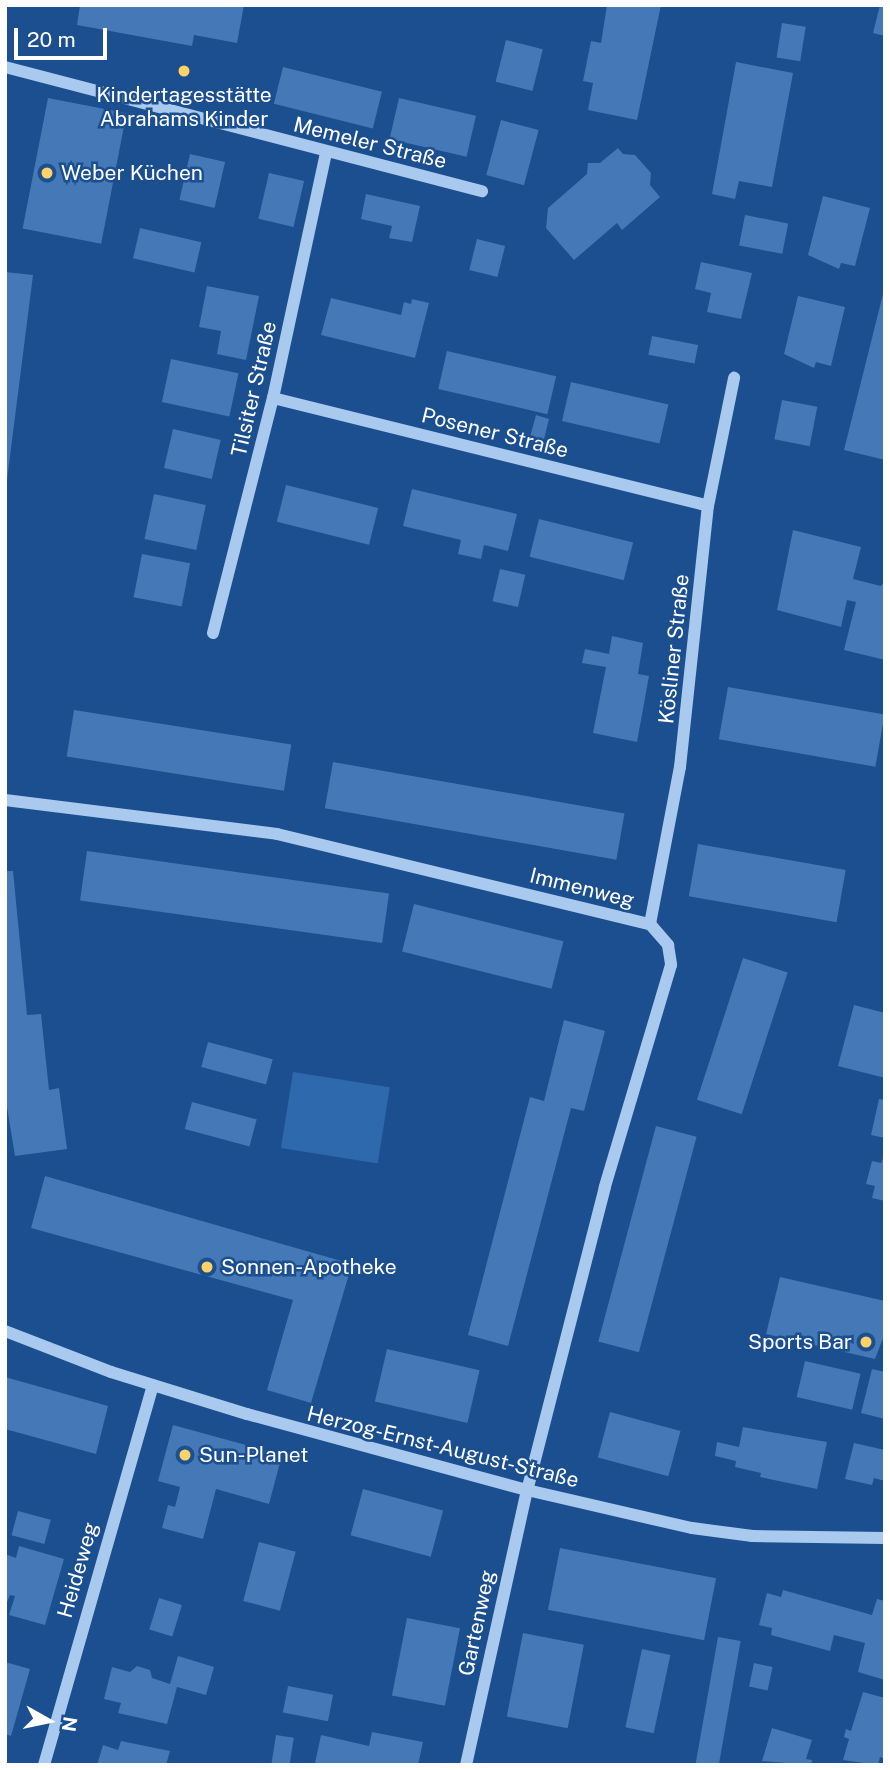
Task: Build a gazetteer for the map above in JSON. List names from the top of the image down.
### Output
{
  "streets": {
    "street": [
      "Memeler Straße",
      "Tilsiter Straße",
      "Posener Straße",
      "Kösliner Straße",
      "Immenweg",
      "Herzog-Ernst-August-Straße",
      "Heideweg",
      "Gartenweg"
    ]
  },
  "crossings": [
    ["Memeler Straße", "Tilsiter Straße"],
    ["Tilsiter Straße", "Posener Straße"],
    ["Posener Straße", "Kösliner Straße"],
    ["Kösliner Straße", "Immenweg"],
    ["Immenweg", "Herzog-Ernst-August-Straße"],
    ["Immenweg", "Gartenweg"],
    ["Herzog-Ernst-August-Straße", "Heideweg"],
    ["Herzog-Ernst-August-Straße", "Gartenweg"]
  ],
  "places": [
    "Kindertagesstätte Abrahams Kinder",
    "Weber Küchen",
    "Sonnen-Apotheke",
    "Sports Bar",
    "Sun-Planet"
  ],
  "scale_bar": "20 m",
  "north": "right"
}
